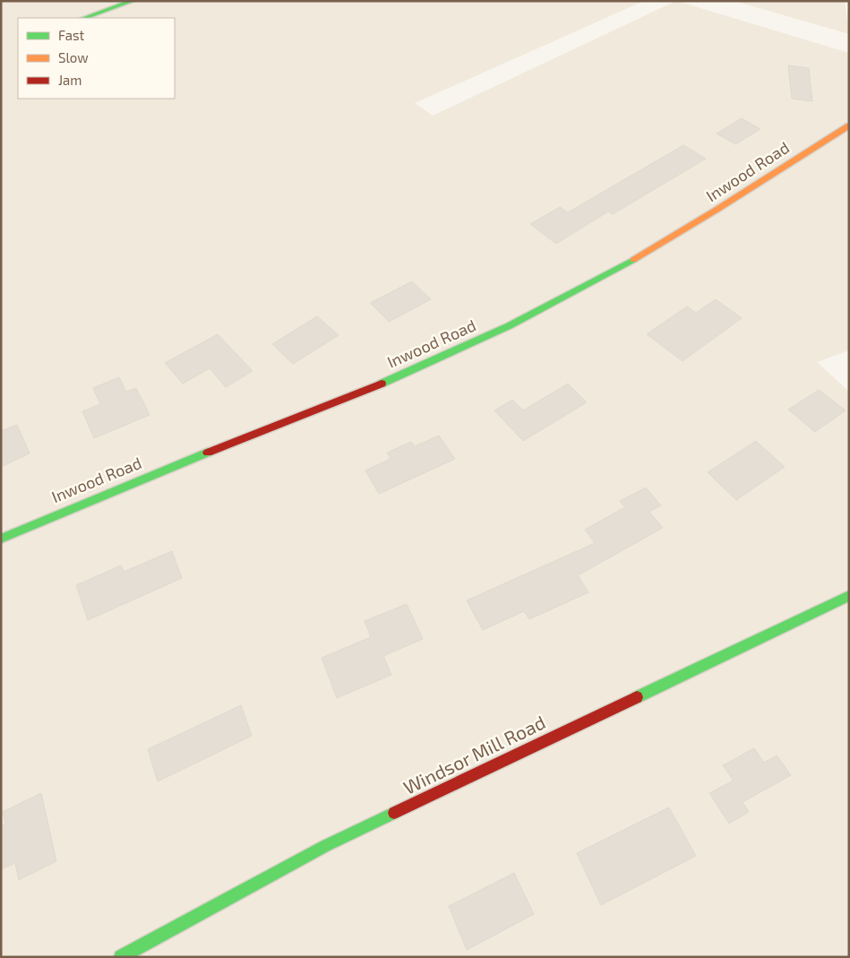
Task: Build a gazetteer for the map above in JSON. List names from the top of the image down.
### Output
{
  "streets": {
    "street": ["Inwood Road", "Windsor Mill Road"]
  },
  "legend": ["Fast", "Slow", "Jam"]
}
